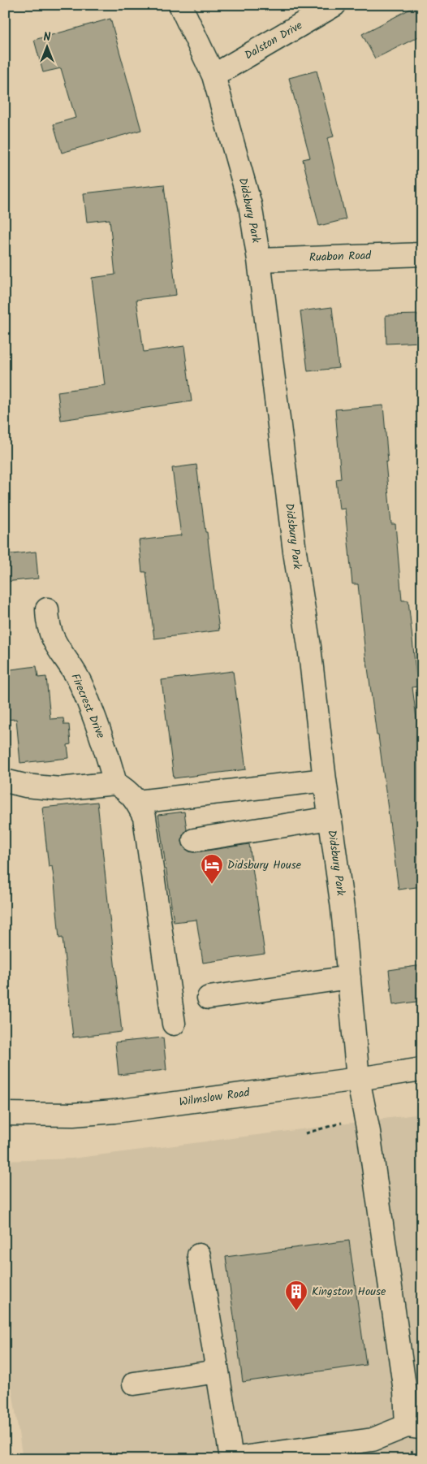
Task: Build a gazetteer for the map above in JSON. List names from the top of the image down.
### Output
{
  "streets": {
    "street": [
      "Dalston Drive",
      "Didsbury Park",
      "Ruabon Road",
      "Firecrest Drive",
      "Wilmslow Road"
    ]
  },
  "crossings": [
    ["Dalston Drive", "Didsbury Park"],
    ["Didsbury Park", "Ruabon Road"],
    ["Didsbury Park", "Wilmslow Road"]
  ],
  "places": {
    "hotel": ["Didsbury House"],
    "building": ["Kingston House"]
  },
  "north": "top"
}
